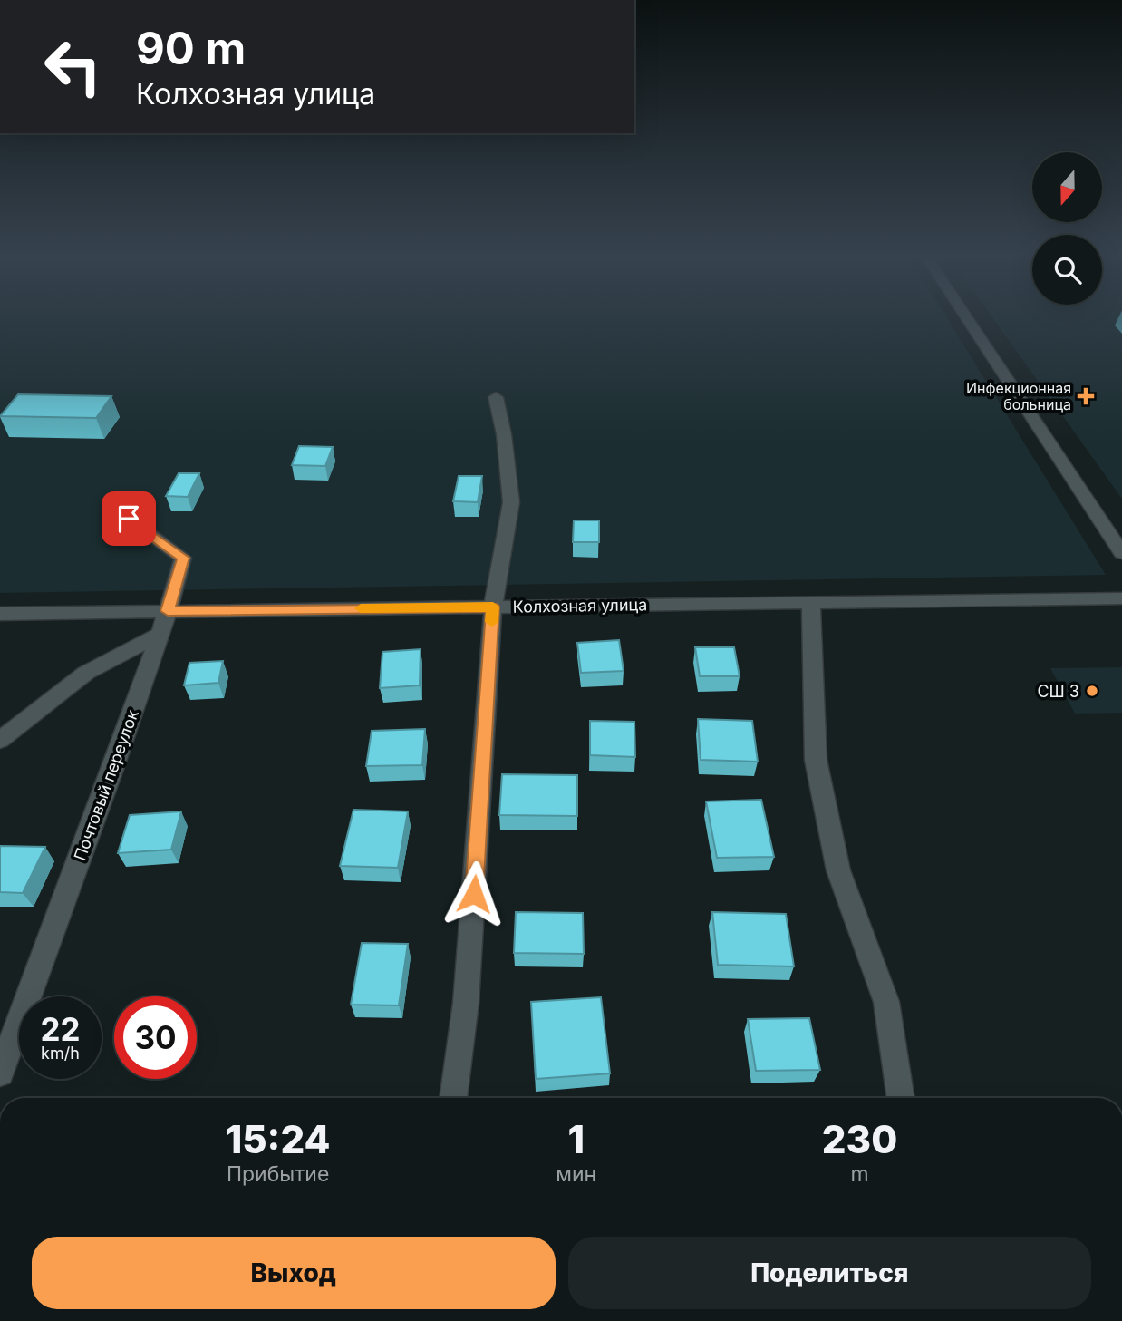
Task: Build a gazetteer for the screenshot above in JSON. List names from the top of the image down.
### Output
{
  "streets": {
    "street": ["Колхозная улица", "Почтовый переулок"]
  },
  "crossings": [
    ["Колхозная улица", "Почтовый переулок"]
  ],
  "places": {
    "health": ["Инфекционная больница"],
    "other": ["СШ 3"]
  },
  "north": "bottom",
  "page": {
    "turn": ["90 m", "Колхозная улица"],
    "speed": "22 km/h",
    "limit": "30",
    "eta": [
      "15:24",
      "Прибытие",
      "1",
      "мин",
      "230",
      "m"
    ],
    "buttons": ["Выход", "Поделиться"]
  }
}
